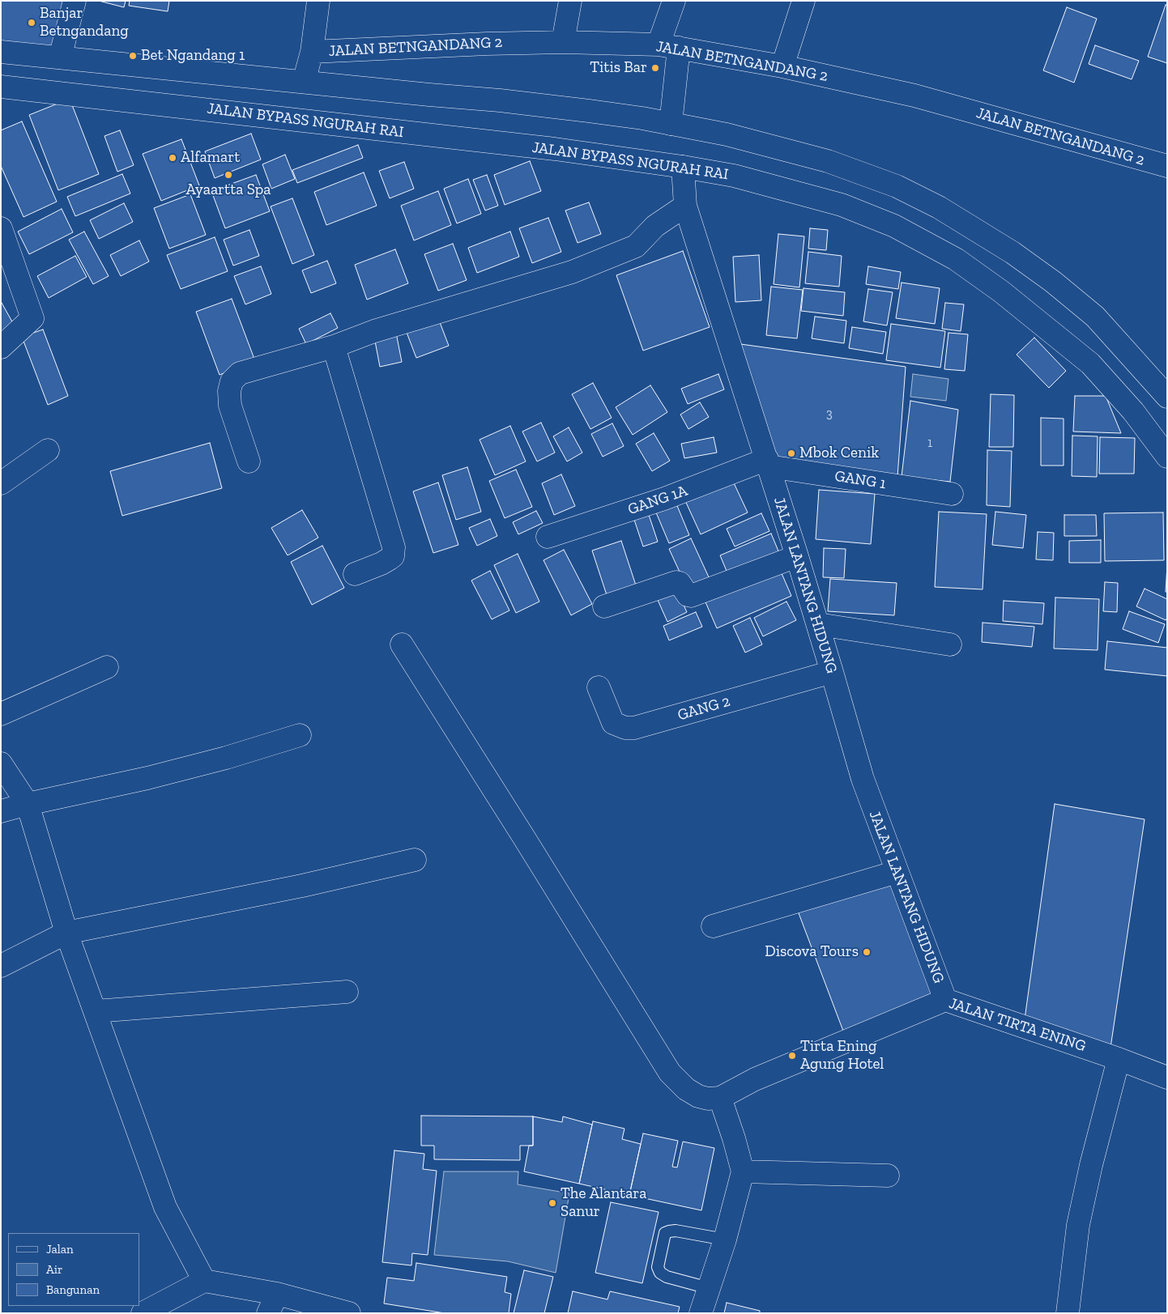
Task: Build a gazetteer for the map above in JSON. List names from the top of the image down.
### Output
{
  "streets": {
    "main road": [
      "JALAN BETNGANDANG 2",
      "JALAN BYPASS NGURAH RAI",
      "GANG 1",
      "GANG 1A",
      "JALAN LANTANG HIDUNG",
      "GANG 2",
      "JALAN TIRTA ENING"
    ]
  },
  "crossings": [
    ["JALAN BYPASS NGURAH RAI", "JALAN LANTANG HIDUNG"],
    ["GANG 1", "GANG 1A"],
    ["GANG 1", "JALAN LANTANG HIDUNG"],
    ["GANG 1A", "JALAN LANTANG HIDUNG"],
    ["JALAN LANTANG HIDUNG", "GANG 2"],
    ["JALAN LANTANG HIDUNG", "JALAN TIRTA ENING"]
  ],
  "places": [
    "Banjar Betngandang",
    "Bet Ngandang 1",
    "Titis Bar",
    "Alfamart",
    "Ayaartta Spa",
    "Mbok Cenik",
    "Discova Tours",
    "Tirta Ening Agung Hotel",
    "The Alantara Sanur"
  ],
  "house_numbers": ["3", "1"],
  "legend": ["Jalan", "Air", "Bangunan"]
}
